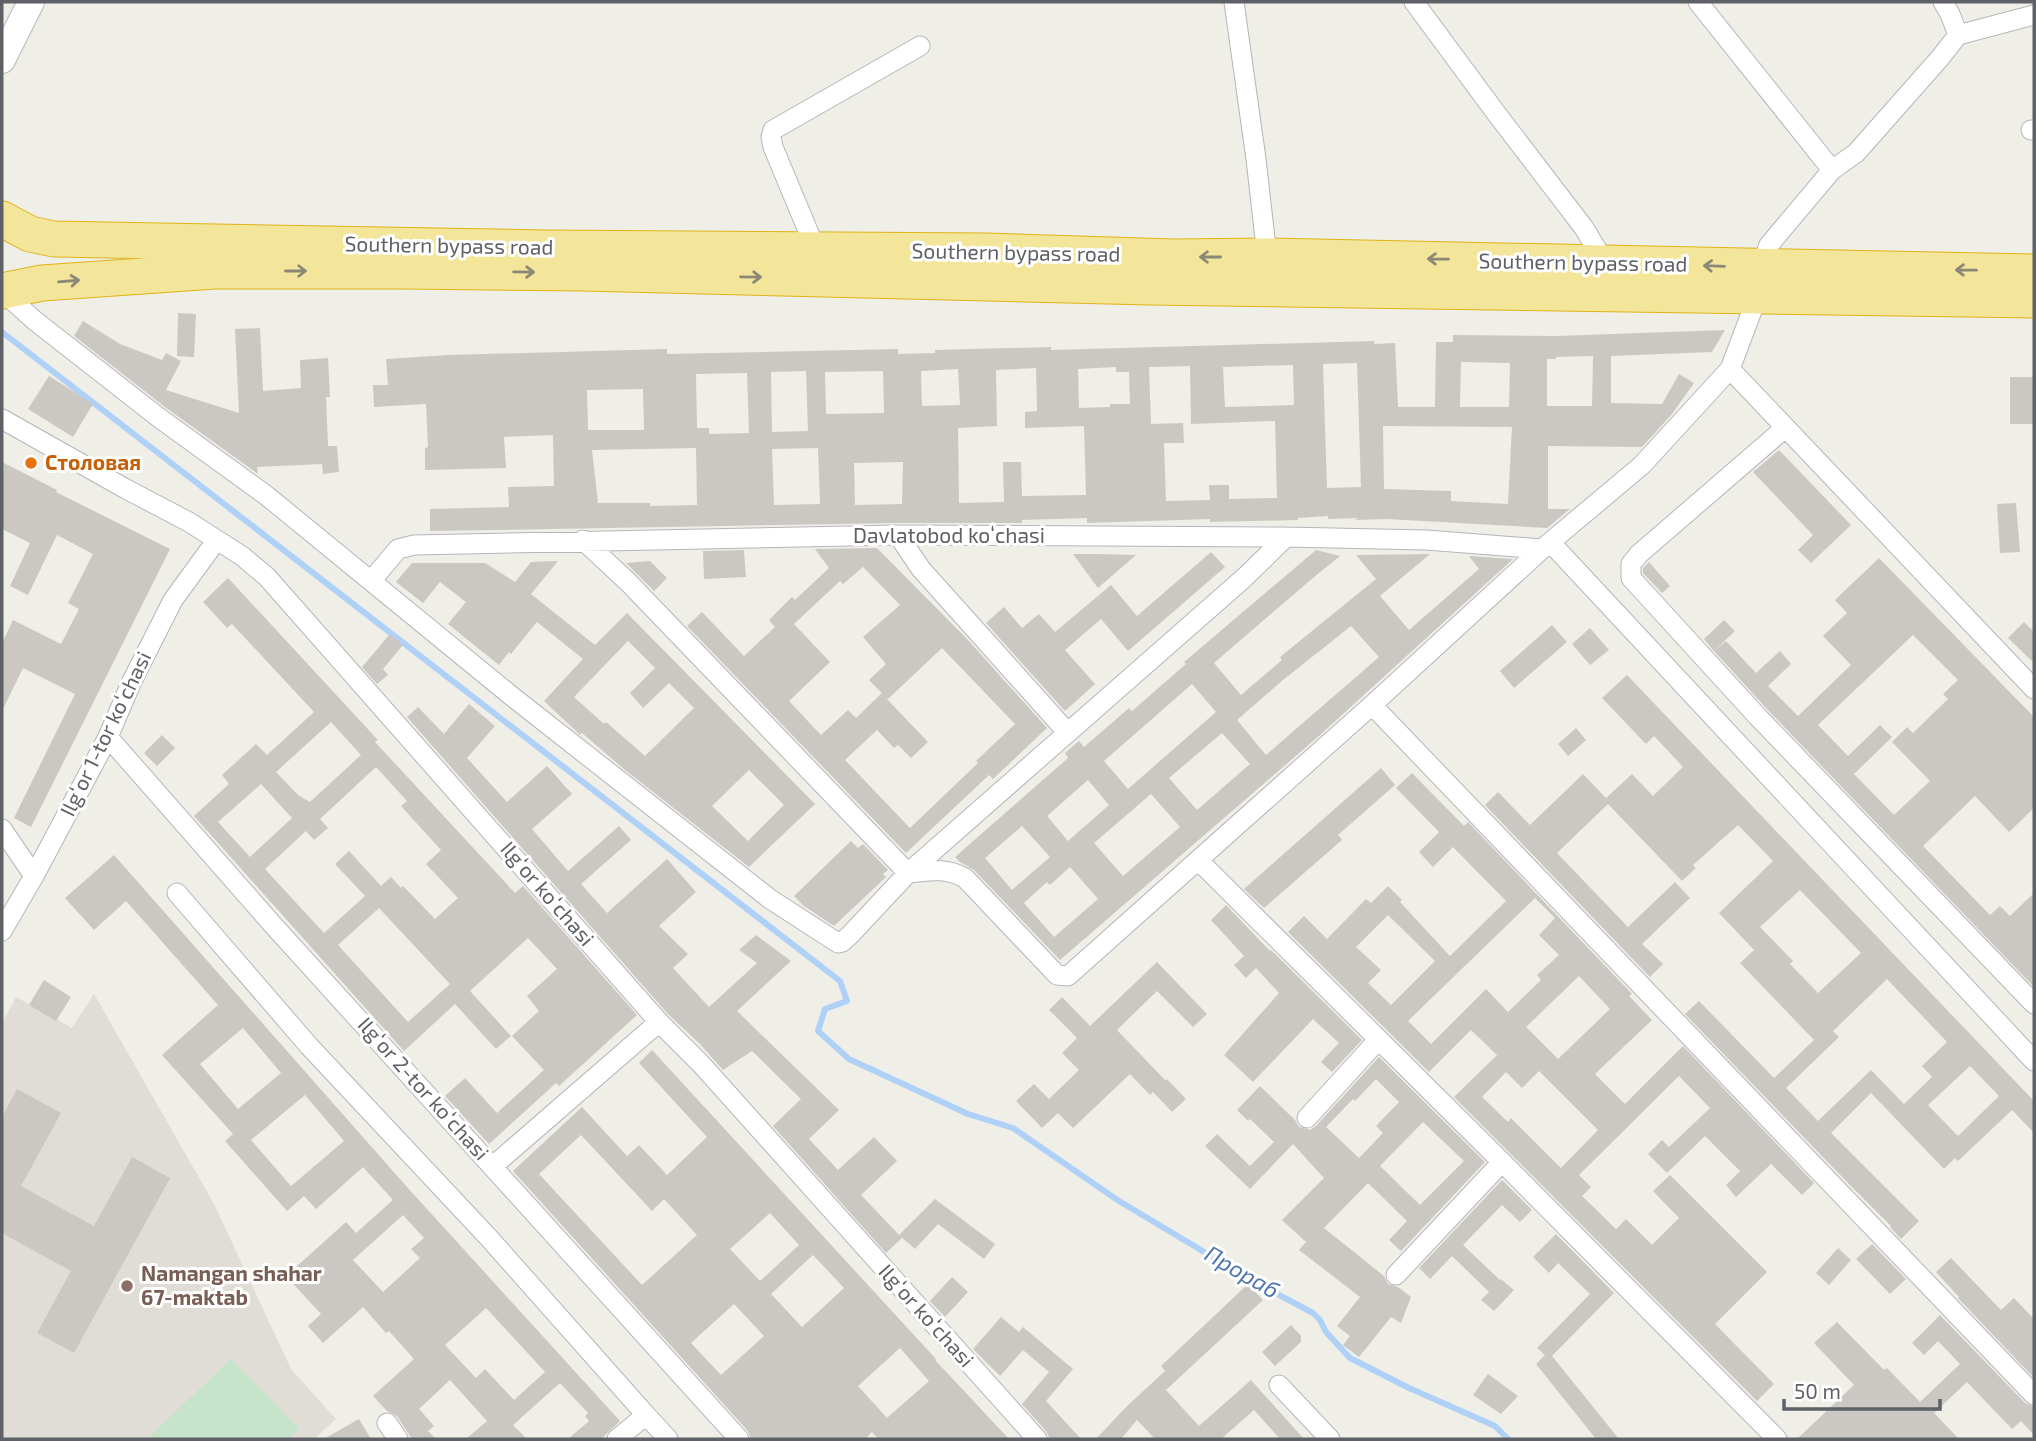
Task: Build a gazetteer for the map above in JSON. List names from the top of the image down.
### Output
{
  "streets": {
    "highway": ["Southern bypass road"],
    "street": [
      "Davlatobod koʻchasi",
      "Ilgʻor 1-tor koʻchasi",
      "Ilgʻor koʻchasi",
      "Ilgʻor 2-tor koʻchasi"
    ]
  },
  "crossings": [
    ["Ilgʻor 1-tor koʻchasi", "Ilgʻor koʻchasi"],
    ["Ilgʻor 1-tor koʻchasi", "Ilgʻor 2-tor koʻchasi"]
  ],
  "water": ["Прораб"],
  "places": ["Столовая", "Namangan shahar 67-maktab"],
  "scale_bar": "50 m"
}
